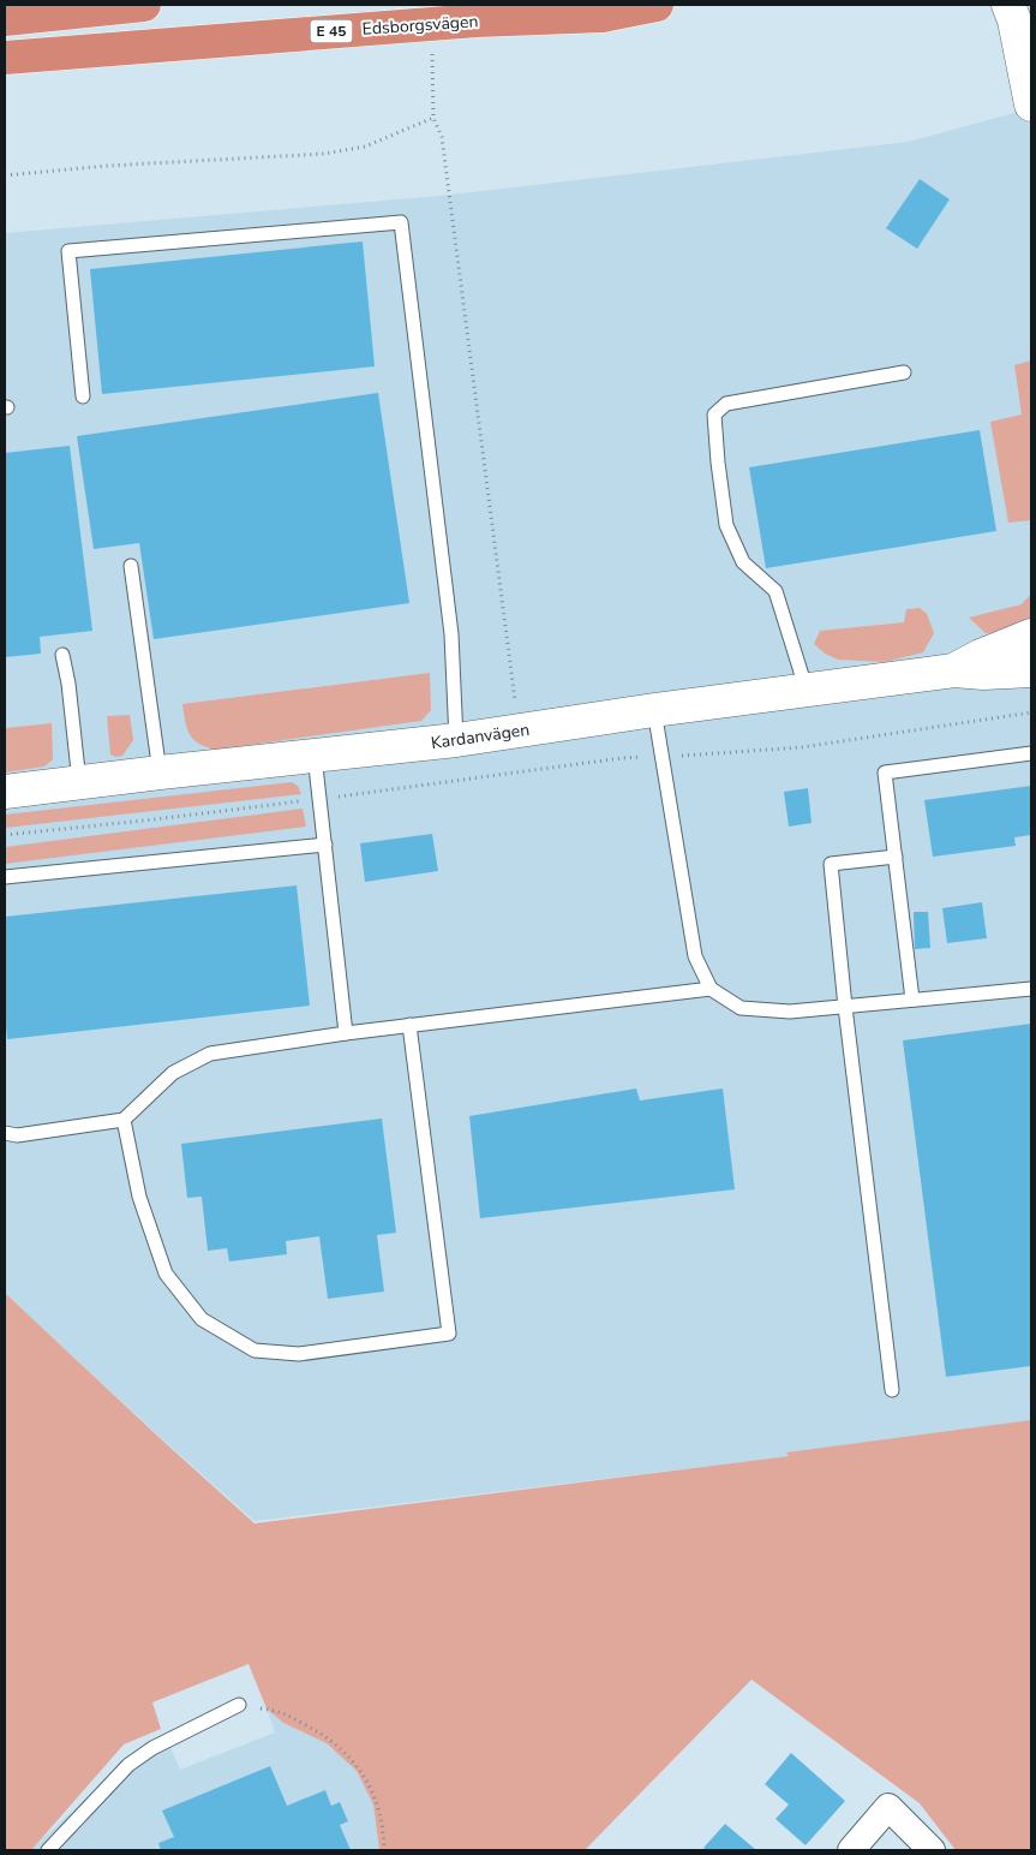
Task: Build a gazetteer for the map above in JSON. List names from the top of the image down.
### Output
{
  "streets": {
    "highway": ["Edsborgsvägen", "E 45"],
    "street": ["Kardanvägen"]
  }
}
